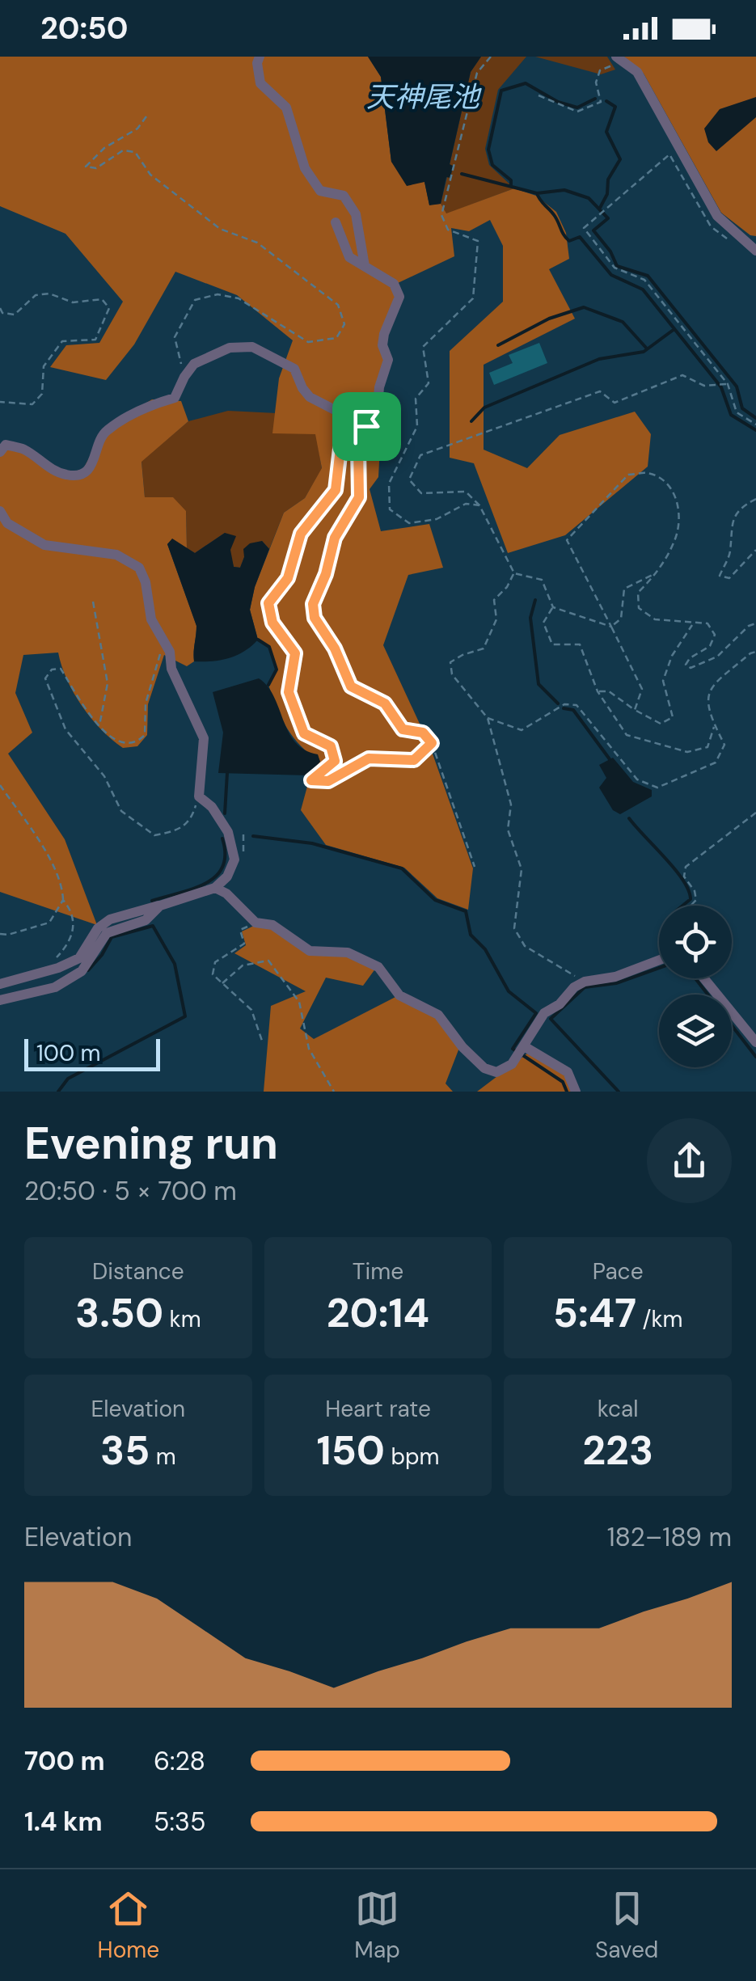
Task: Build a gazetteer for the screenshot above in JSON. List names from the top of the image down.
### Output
{
  "water": ["天神尾池"],
  "scale_bar": "100 m",
  "page": {
    "status": "20:50",
    "scale": "100 m",
    "heading": ["Evening run", "20:50 · 5 × 700 m"],
    "stats": [
      ["Distance", "3.50 km"],
      ["Time", "20:14"],
      ["Pace", "5:47 /km"],
      ["Elevation", "35 m"],
      ["Heart rate", "150 bpm"],
      ["kcal", "223"]
    ],
    "chart": ["Elevation", "182–189 m"],
    "list": [
      {
        "name": "700 m",
        "note": "6:28"
      },
      {
        "name": "1.4 km",
        "note": "5:35"
      }
    ],
    "tabs": ["Home", "Map", "Saved"]
  }
}
